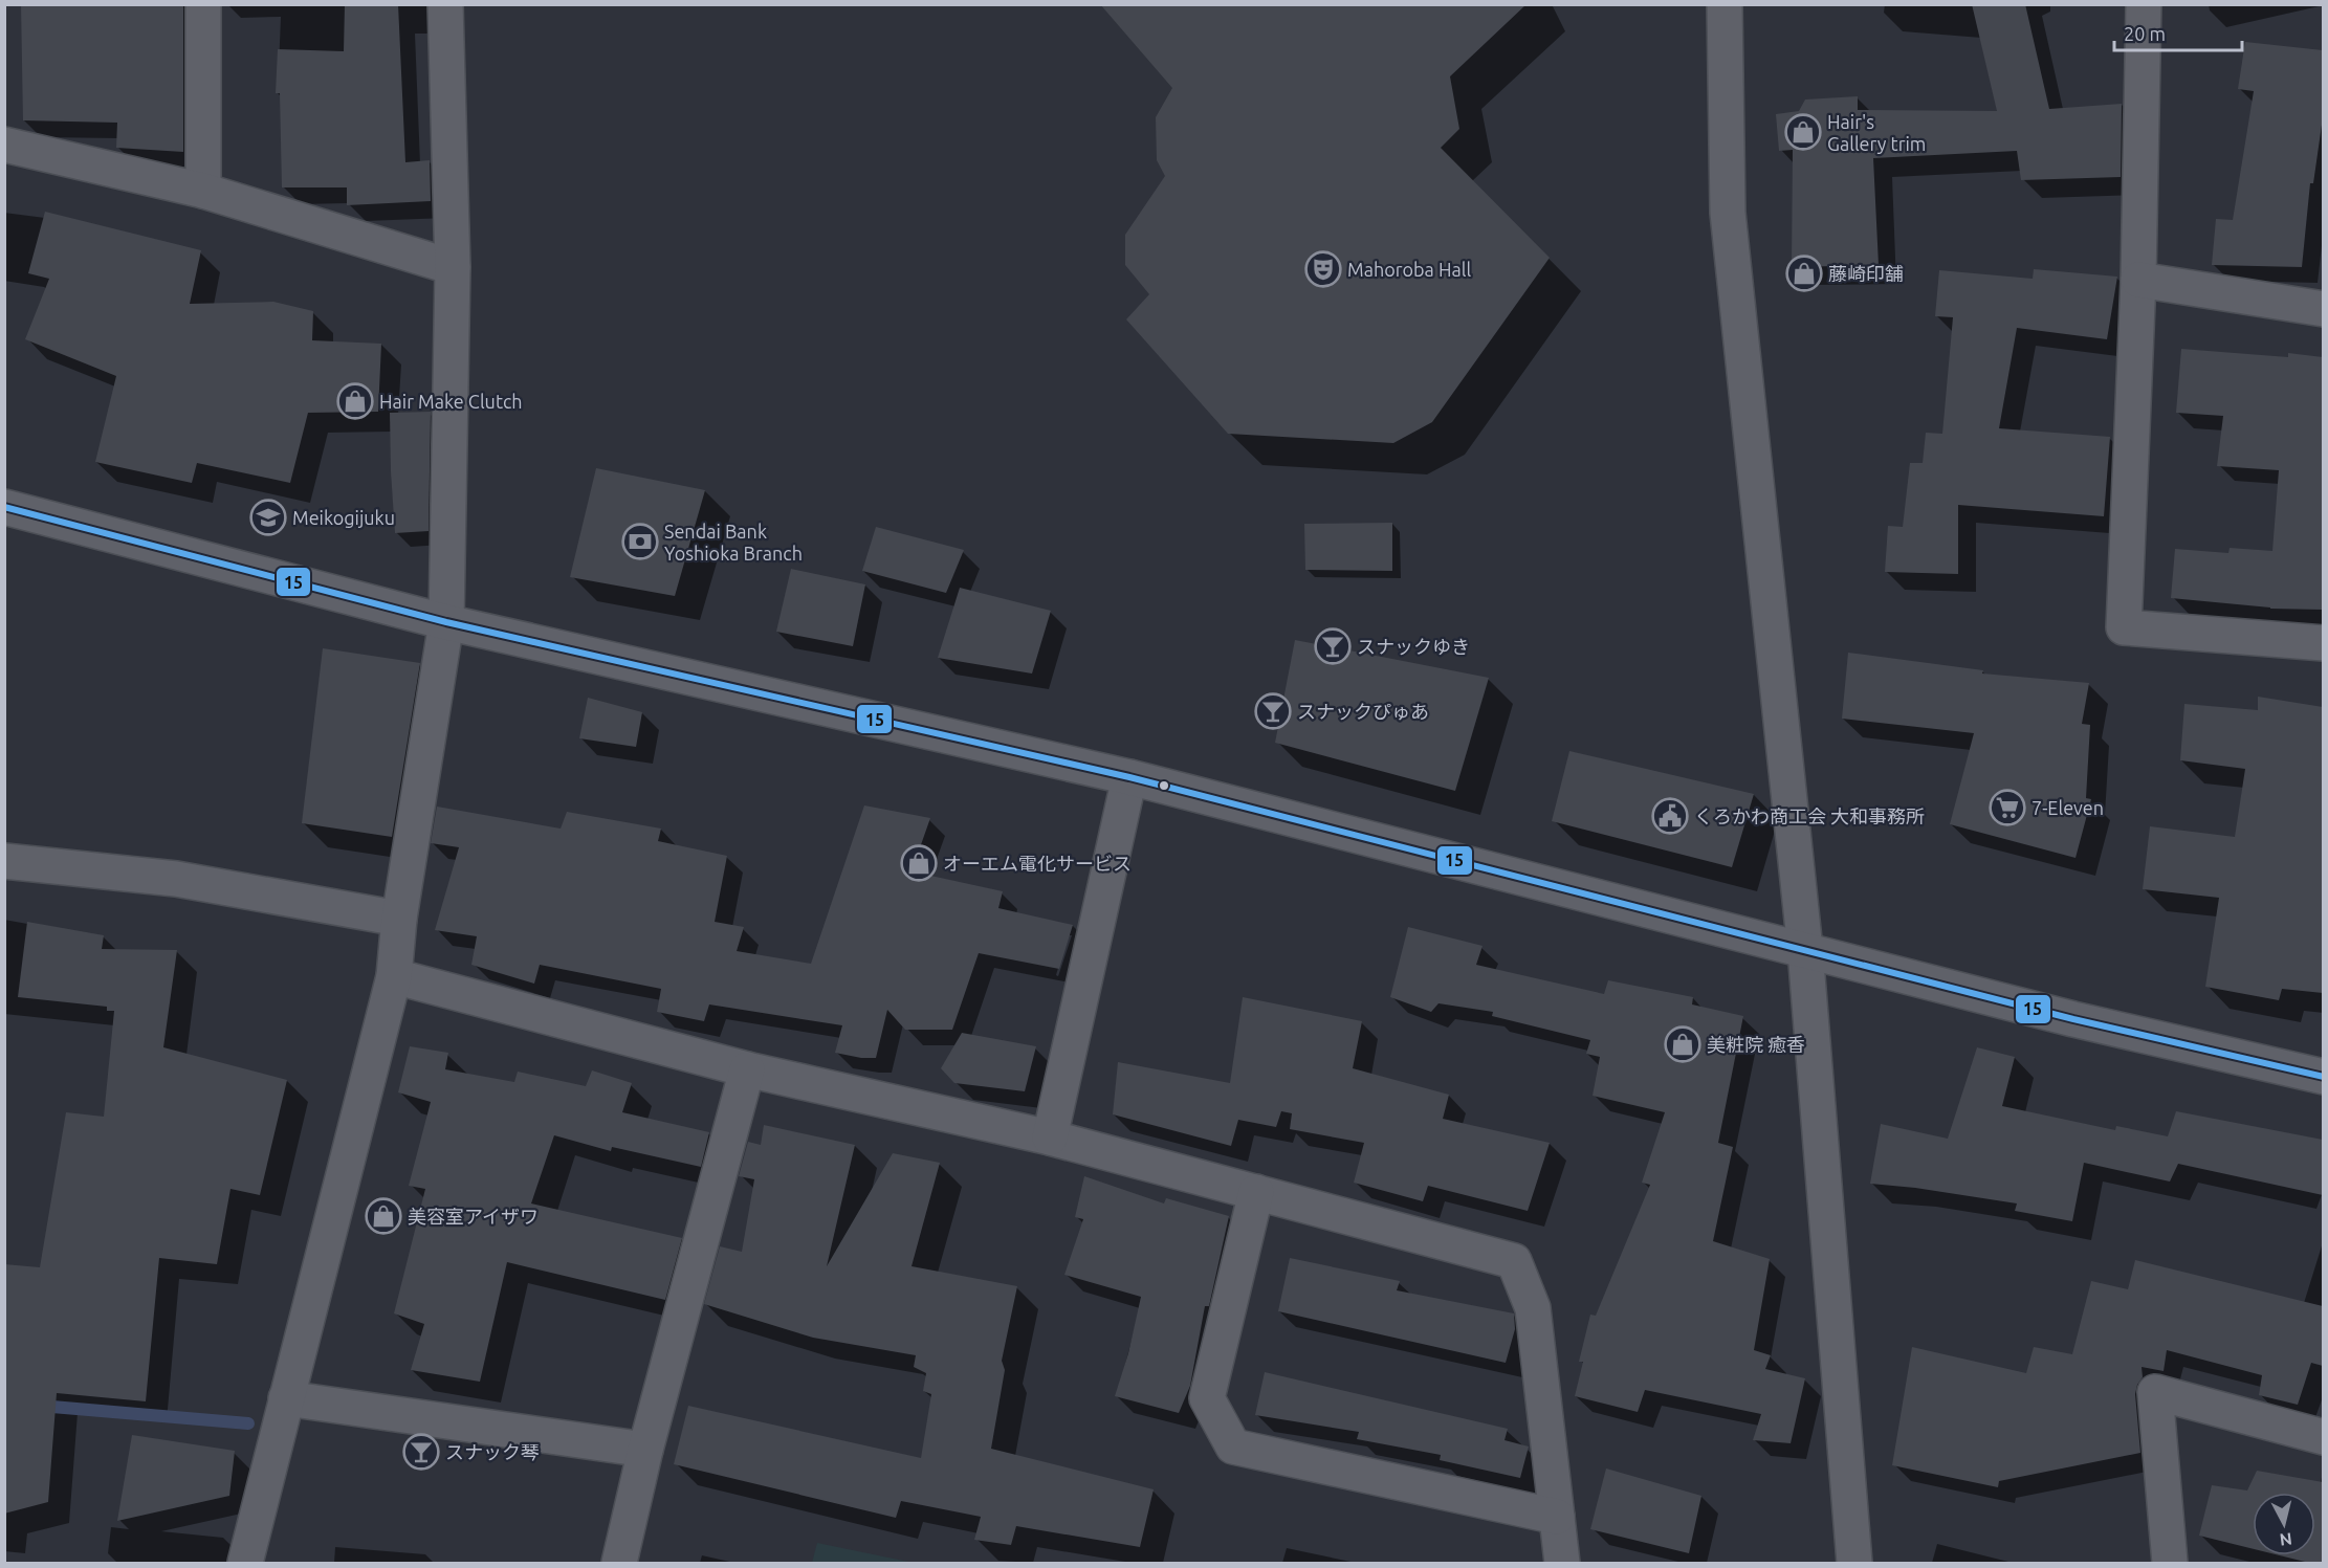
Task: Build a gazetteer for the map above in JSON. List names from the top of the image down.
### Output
{
  "places": {
    "shop": [
      "Hair's Gallery trim",
      "藤崎印舗",
      "Hair Make Clutch",
      "オーエム電化サービス",
      "美粧院 癒香",
      "美容室アイザワ"
    ],
    "theatre": ["Mahoroba Hall"],
    "school or university": ["Meikogijuku"],
    "bank": ["Sendai Bank Yoshioka Branch"],
    "bar": ["スナックゆき", "スナックぴゅあ", "スナック琴"],
    "supermarket": ["7-Eleven"],
    "public building": ["くろかわ商工会 大和事務所"]
  },
  "lines": ["transit line 15"],
  "scale_bar": "20 m",
  "north": "bottom"
}
